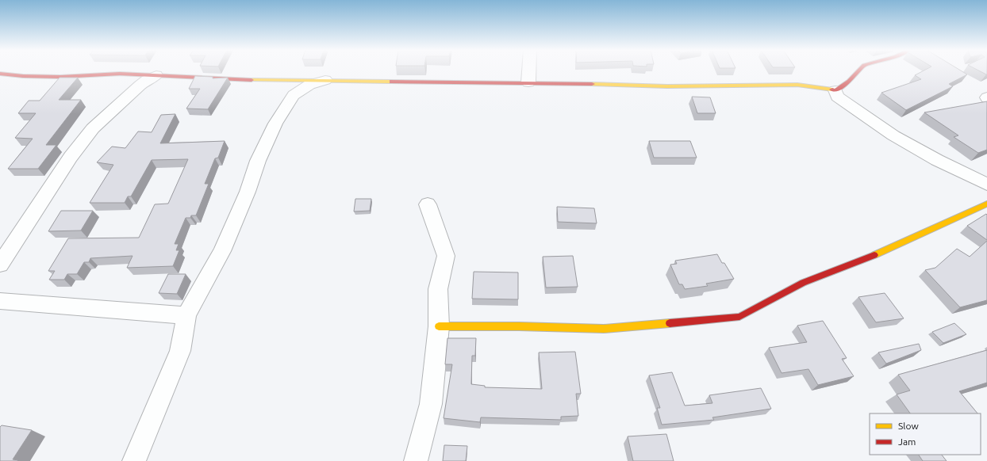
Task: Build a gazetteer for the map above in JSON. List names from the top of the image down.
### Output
{
  "legend": ["Slow", "Jam"]
}
